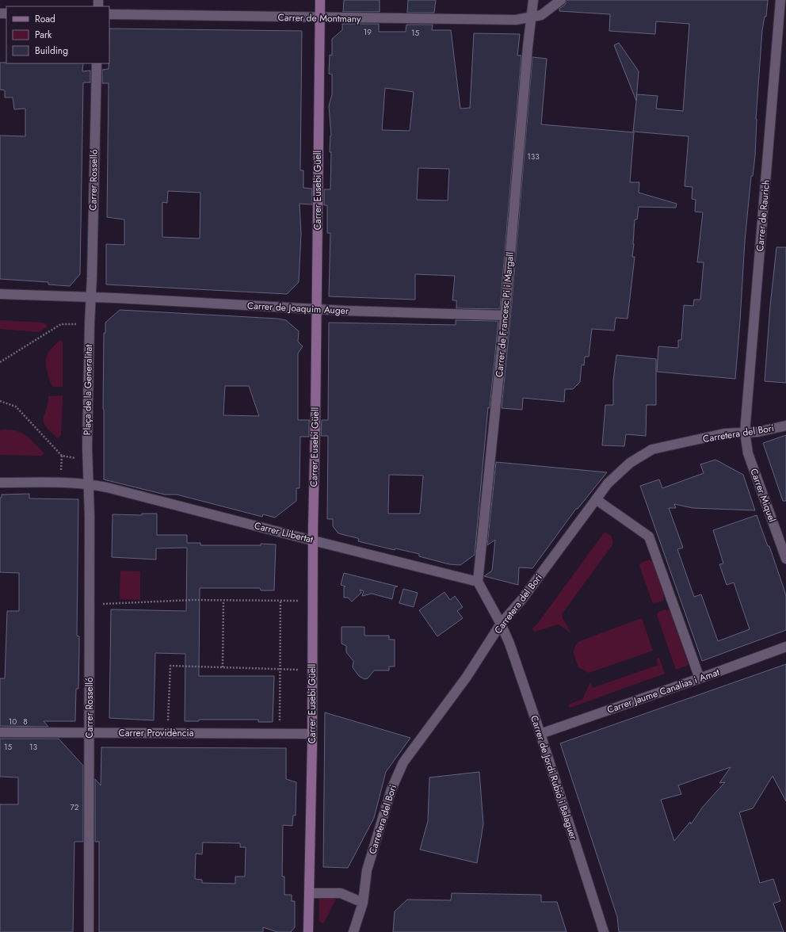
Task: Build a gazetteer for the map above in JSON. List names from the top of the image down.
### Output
{
  "streets": {
    "street": [
      "Carrer de Montmany",
      "Carrer Rosselló",
      "Carrer Eusebi Güell",
      "Carrer de Raurich",
      "Carrer de Joaquim Auger",
      "Carrer de Francesc Pi i Margall",
      "Plaça de la Generalitat",
      "Carretera del Bori",
      "Carrer Miquel",
      "Carrer Llibertat",
      "Carrer Jaume Canalias i Amat",
      "Carrer Providència",
      "Carrer de Jordi Rubió i Balaguer"
    ]
  },
  "crossings": [
    ["Carrer de Montmany", "Carrer Eusebi Güell"],
    ["Carrer de Montmany", "Carrer de Francesc Pi i Margall"],
    ["Carrer Rosselló", "Carrer de Joaquim Auger"],
    ["Carrer Rosselló", "Plaça de la Generalitat"],
    ["Carrer Rosselló", "Carrer Llibertat"],
    ["Carrer Rosselló", "Carrer Providència"],
    ["Carrer Eusebi Güell", "Carrer de Joaquim Auger"],
    ["Carrer Eusebi Güell", "Carrer Llibertat"],
    ["Carrer Eusebi Güell", "Carrer Providència"],
    ["Carrer de Raurich", "Carretera del Bori"],
    ["Carrer de Raurich", "Carrer Miquel"],
    ["Carrer de Joaquim Auger", "Carrer de Francesc Pi i Margall"],
    ["Carrer de Joaquim Auger", "Plaça de la Generalitat"],
    ["Carrer de Francesc Pi i Margall", "Carrer Llibertat"],
    ["Plaça de la Generalitat", "Carrer Llibertat"],
    ["Carretera del Bori", "Carrer Miquel"],
    ["Carretera del Bori", "Carrer de Jordi Rubió i Balaguer"],
    ["Carrer Jaume Canalias i Amat", "Carrer de Jordi Rubió i Balaguer"]
  ],
  "house_numbers": [
    "19",
    "15",
    "133",
    "10",
    "8",
    "15",
    "13",
    "72"
  ],
  "legend": ["Road", "Park", "Building"]
}
